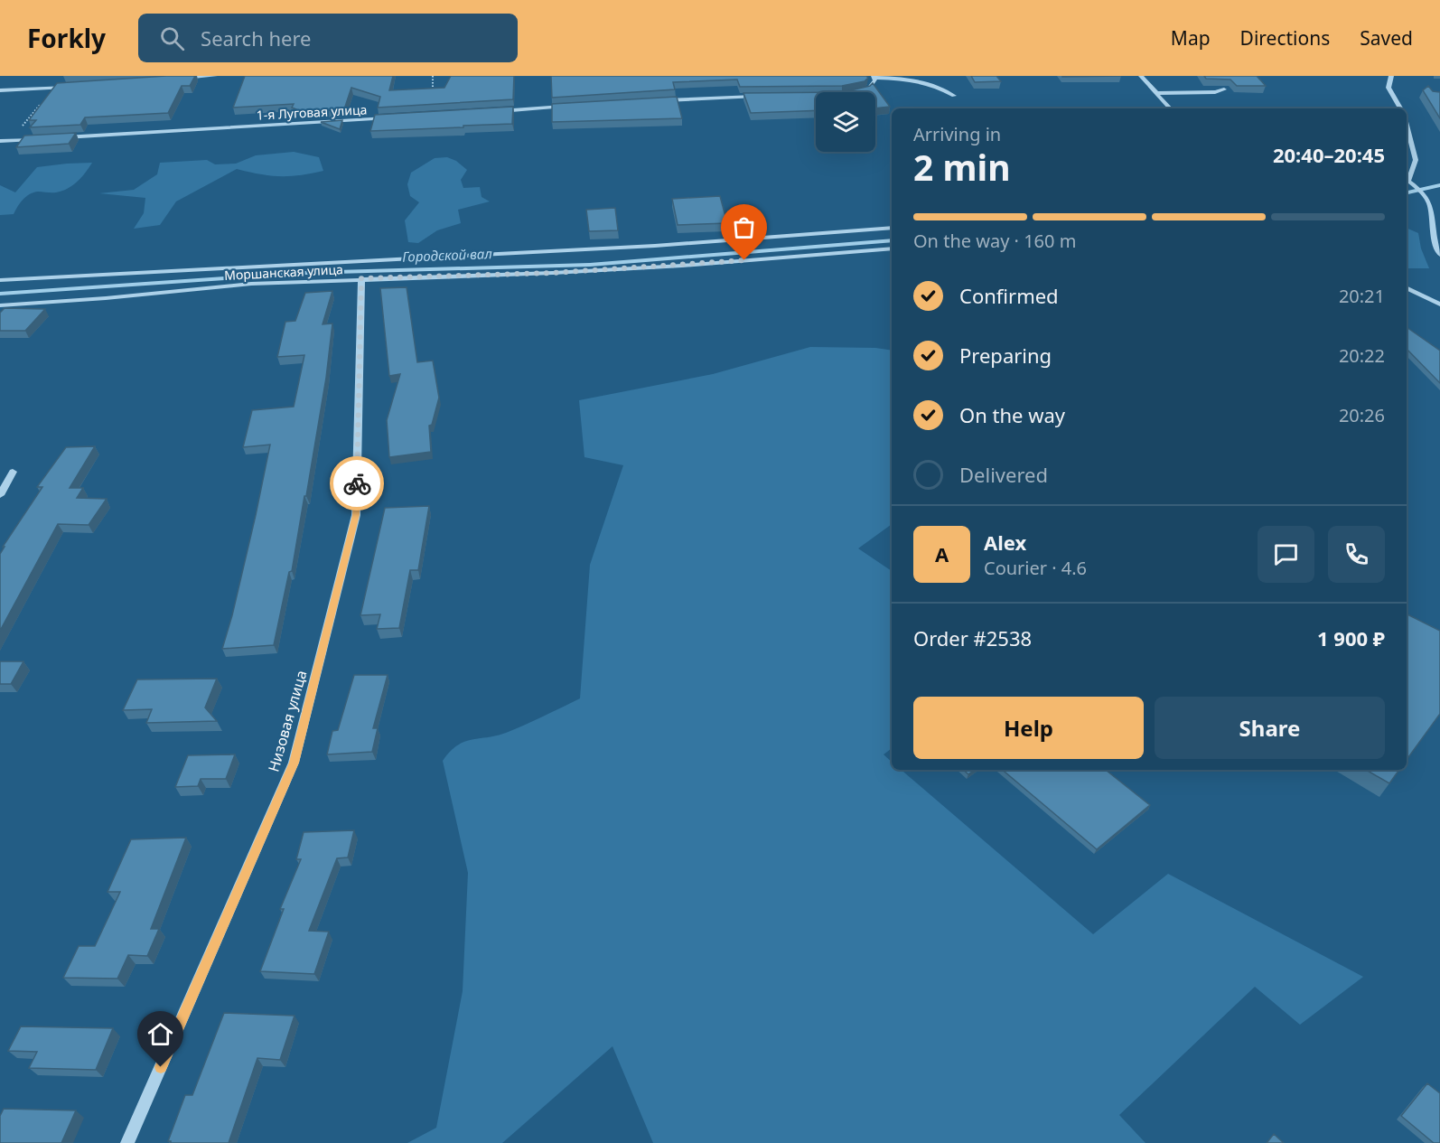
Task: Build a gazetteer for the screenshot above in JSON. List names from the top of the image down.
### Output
{
  "streets": {
    "street": ["1-я Луговая улица", "Моршанская улица", "Низовая улица"]
  },
  "crossings": [
    ["Моршанская улица", "Низовая улица"]
  ],
  "water": ["Городской вал"],
  "page": {
    "header": "Forkly",
    "search": "Search here",
    "nav": ["Map", "Directions", "Saved"],
    "heading": ["2 min", "Arriving in", "20:40–20:45"],
    "panel": [
      "Alex",
      "Courier · 4.6",
      "Order #2538",
      "1 900 ₽"
    ],
    "bar": "On the way · 160 m",
    "list": [
      ["Confirmed", "20:21"],
      ["Preparing", "20:22"],
      ["On the way", "20:26"],
      "Delivered"
    ],
    "round": "A",
    "buttons": ["Help", "Share"]
  }
}
